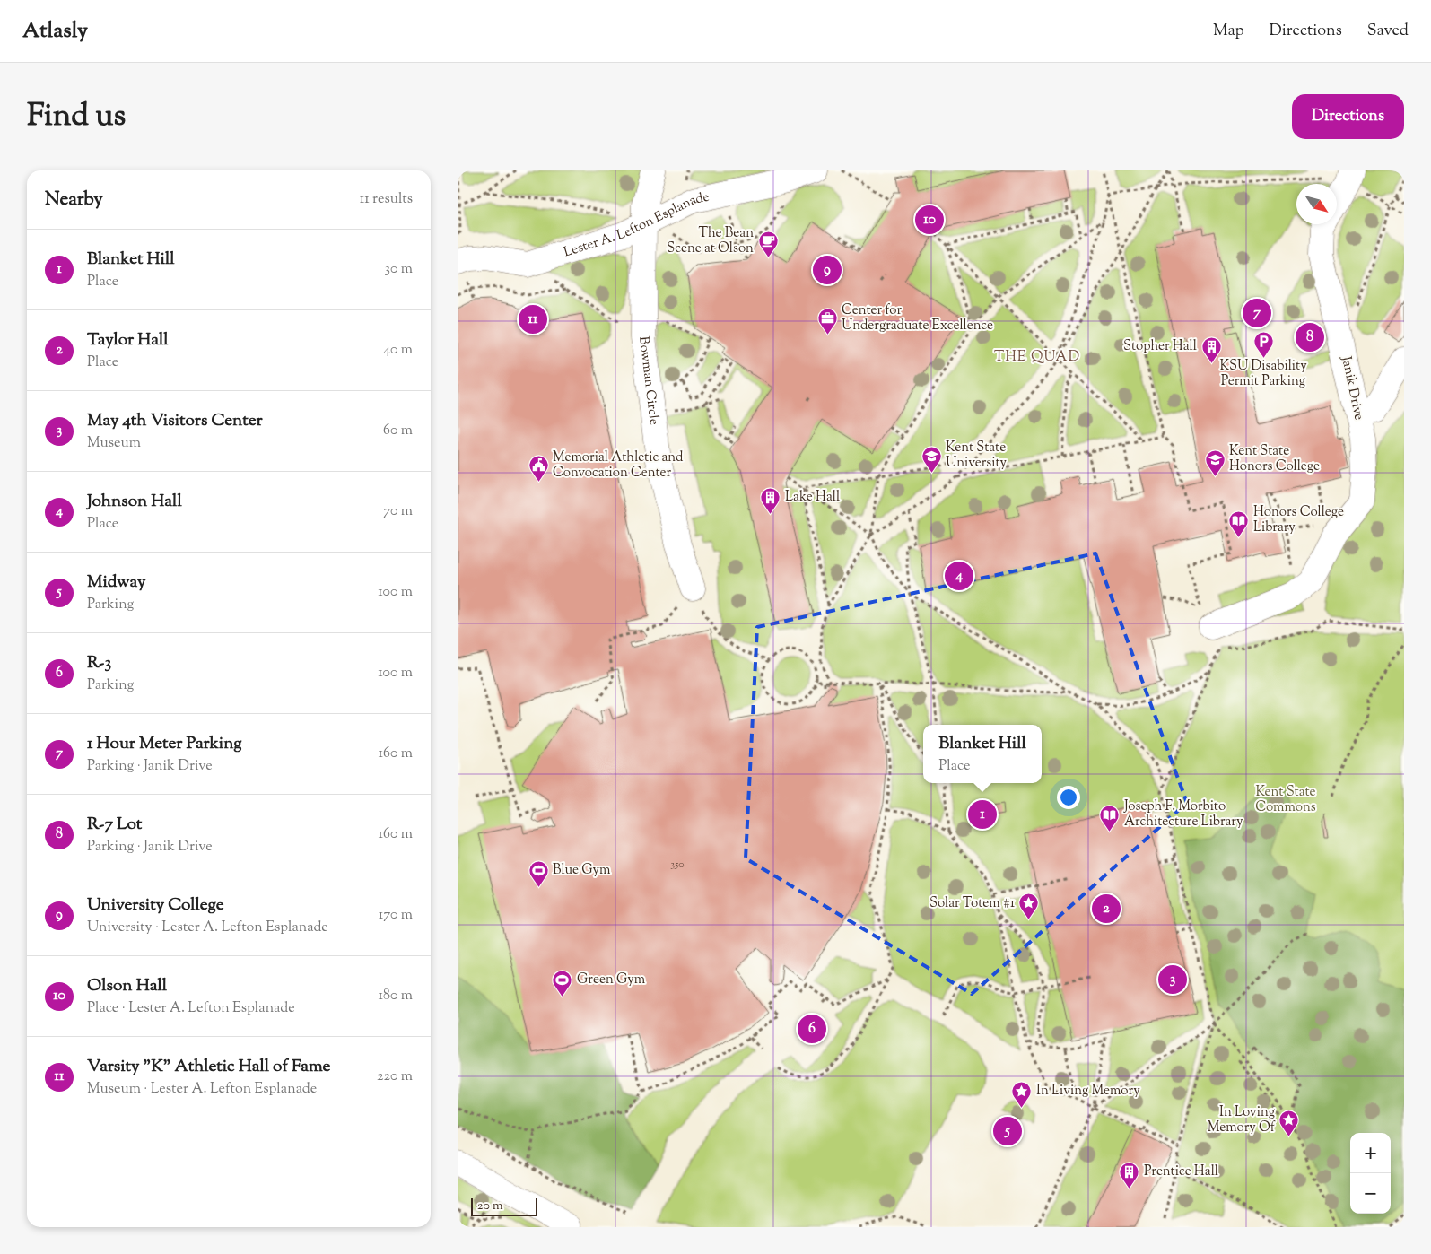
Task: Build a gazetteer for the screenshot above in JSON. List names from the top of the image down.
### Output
{
  "streets": {
    "street": ["Lester A. Lefton Esplanade", "Bowman Circle", "Janik Drive"]
  },
  "crossings": [
    ["Lester A. Lefton Esplanade", "Bowman Circle"]
  ],
  "districts": ["THE QUAD"],
  "parks": ["Kent State Commons"],
  "places": {
    "cafe": ["The Bean Scene at Olson"],
    "office": ["Center for Undergraduate Excellence"],
    "parking": ["KSU Disability Permit Parking"],
    "building": ["Stopher Hall", "Lake Hall", "Prentice Hall"],
    "school or university": ["Kent State University", "Kent State Honors College"],
    "public building": ["Memorial Athletic and Convocation Center"],
    "library": ["Honors College Library", "Joseph F. Morbito Architecture Library"],
    "sports": ["Blue Gym", "Green Gym"],
    "place": ["Solar Totem #1", "In Living Memory", "In Loving Memory Of"]
  },
  "house_numbers": ["350"],
  "scale_bar": "20 m",
  "north": "bottom right",
  "page": {
    "header": "Atlasly",
    "nav": ["Map", "Directions", "Saved"],
    "title": "Find us",
    "buttons": "Directions",
    "heading": ["Nearby", "11 results"],
    "pins": [
      "10",
      "9",
      "7",
      "11",
      "8",
      "4",
      "1",
      "2",
      "3",
      "6",
      "5"
    ],
    "list": [
      {
        "mark": "1",
        "name": "Blanket Hill",
        "note": "Place",
        "value": "30 m"
      },
      {
        "mark": "2",
        "name": "Taylor Hall",
        "note": "Place",
        "value": "40 m"
      },
      {
        "mark": "3",
        "name": "May 4th Visitors Center",
        "note": "Museum",
        "value": "60 m"
      },
      {
        "mark": "4",
        "name": "Johnson Hall",
        "note": "Place",
        "value": "70 m"
      },
      {
        "mark": "5",
        "name": "Midway",
        "note": "Parking",
        "value": "100 m"
      },
      {
        "mark": "6",
        "name": "R-3",
        "note": "Parking",
        "value": "100 m"
      },
      {
        "mark": "7",
        "name": "1 Hour Meter Parking",
        "note": "Parking · Janik Drive",
        "value": "160 m"
      },
      {
        "mark": "8",
        "name": "R-7 Lot",
        "note": "Parking · Janik Drive",
        "value": "160 m"
      },
      {
        "mark": "9",
        "name": "University College",
        "note": "University · Lester A. Lefton Esplanade",
        "value": "170 m"
      },
      {
        "mark": "10",
        "name": "Olson Hall",
        "note": "Place · Lester A. Lefton Esplanade",
        "value": "180 m"
      },
      {
        "mark": "11",
        "name": "Varsity \"K\" Athletic Hall of Fame",
        "note": "Museum · Lester A. Lefton Esplanade",
        "value": "220 m"
      }
    ],
    "popup": ["Blanket Hill", "Place"],
    "map_buttons": ["+", "−"],
    "scale": "20 m"
  }
}
